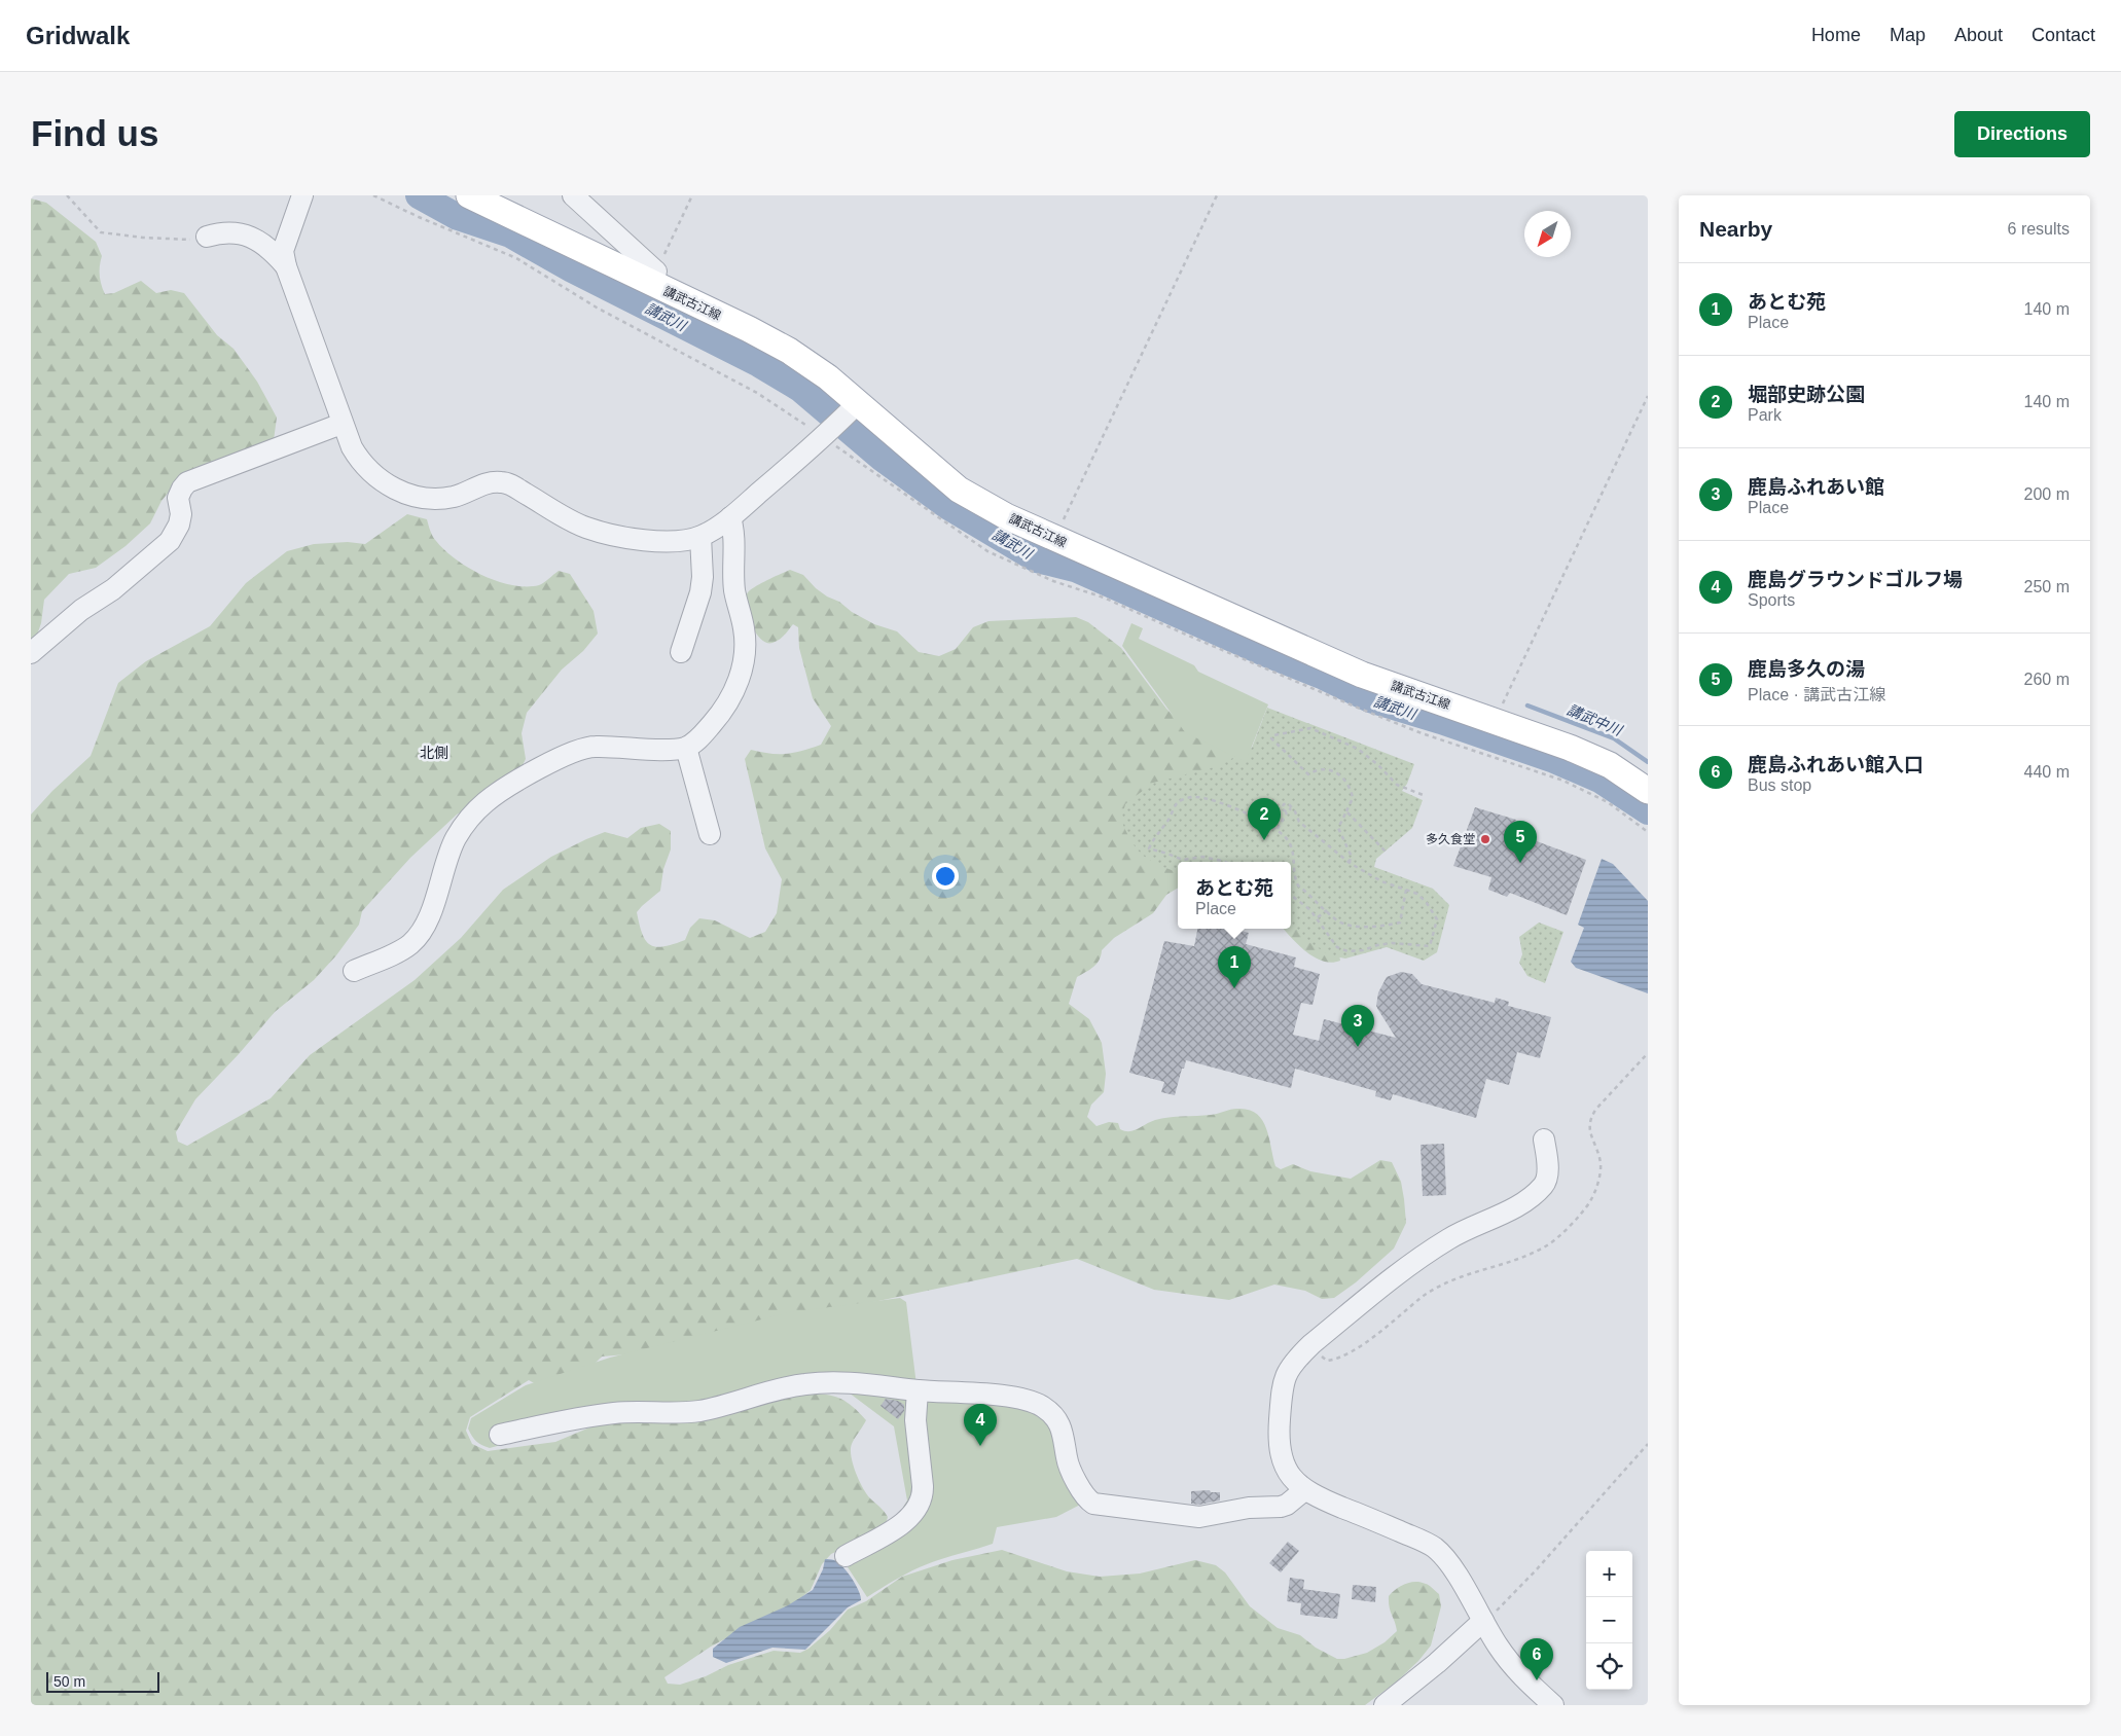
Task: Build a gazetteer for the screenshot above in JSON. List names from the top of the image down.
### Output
{
  "streets": {
    "main road": ["講武古江線"]
  },
  "districts": ["北側"],
  "water": ["講武川", "講武中川"],
  "places": ["多久食堂"],
  "scale_bar": "50 m",
  "north": "bottom left",
  "page": {
    "header": "Gridwalk",
    "nav": [
      "Home",
      "Map",
      "About",
      "Contact"
    ],
    "buttons": "Directions",
    "title": "Find us",
    "heading": ["Nearby", "6 results"],
    "list": [
      {
        "mark": "1",
        "name": "あとむ苑",
        "note": "Place",
        "value": "140 m"
      },
      {
        "mark": "2",
        "name": "堀部史跡公園",
        "note": "Park",
        "value": "140 m"
      },
      {
        "mark": "3",
        "name": "鹿島ふれあい館",
        "note": "Place",
        "value": "200 m"
      },
      {
        "mark": "4",
        "name": "鹿島グラウンドゴルフ場",
        "note": "Sports",
        "value": "250 m"
      },
      {
        "mark": "5",
        "name": "鹿島多久の湯",
        "note": "Place · 講武古江線",
        "value": "260 m"
      },
      {
        "mark": "6",
        "name": "鹿島ふれあい館入口",
        "note": "Bus stop",
        "value": "440 m"
      }
    ],
    "pins": [
      "2",
      "5",
      "1",
      "3",
      "4",
      "6"
    ],
    "popup": ["あとむ苑", "Place"],
    "map_buttons": ["+", "−"],
    "scale": "50 m"
  }
}
